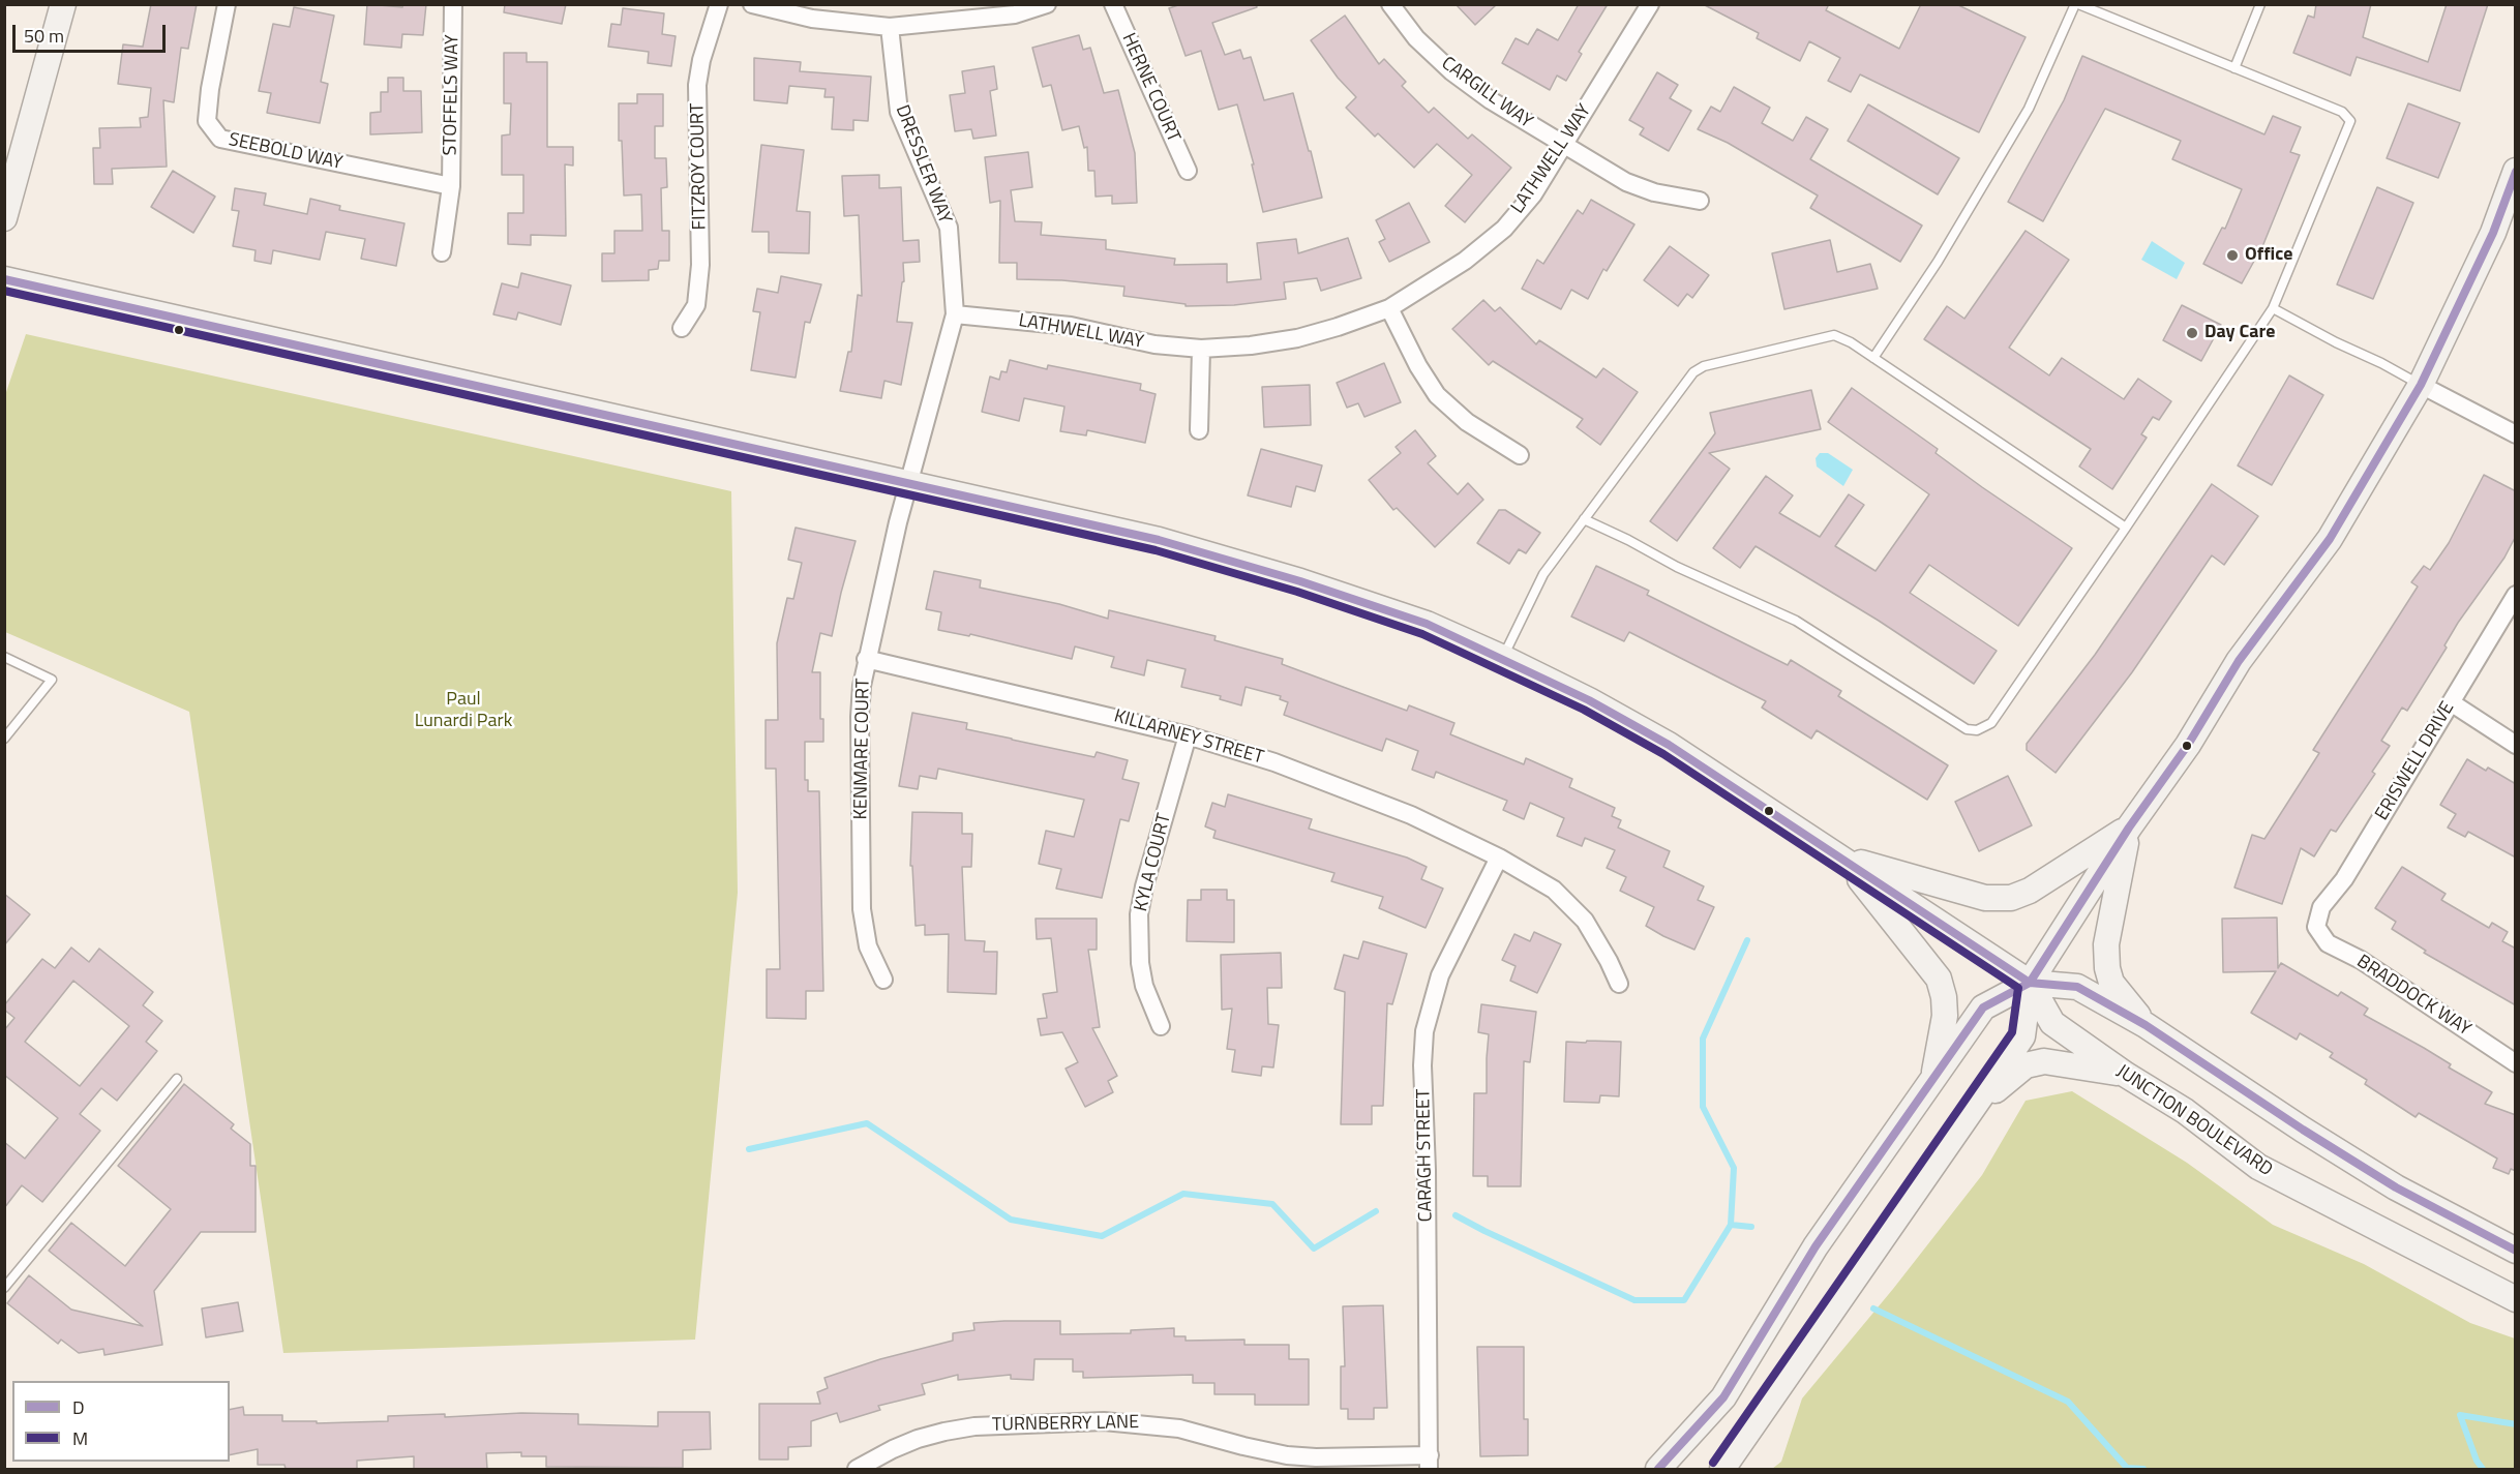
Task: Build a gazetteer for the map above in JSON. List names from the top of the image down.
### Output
{
  "streets": {
    "main road": ["JUNCTION BOULEVARD"],
    "street": [
      "HERNE COURT",
      "CARGILL WAY",
      "STOFFELS WAY",
      "SEEBOLD WAY",
      "LATHWELL WAY",
      "DRESSLER WAY",
      "FITZROY COURT",
      "KILLARNEY STREET",
      "KENMARE COURT",
      "ERISWELL DRIVE",
      "KYLA COURT",
      "BRADDOCK WAY",
      "CARAGH STREET",
      "TURNBERRY LANE"
    ]
  },
  "crossings": [
    ["CARGILL WAY", "LATHWELL WAY"],
    ["STOFFELS WAY", "SEEBOLD WAY"],
    ["LATHWELL WAY", "DRESSLER WAY"],
    ["DRESSLER WAY", "KENMARE COURT"],
    ["DRESSLER WAY", "JUNCTION BOULEVARD"],
    ["KILLARNEY STREET", "KENMARE COURT"],
    ["KILLARNEY STREET", "KYLA COURT"],
    ["KILLARNEY STREET", "CARAGH STREET"],
    ["KENMARE COURT", "JUNCTION BOULEVARD"],
    ["ERISWELL DRIVE", "BRADDOCK WAY"],
    ["CARAGH STREET", "TURNBERRY LANE"]
  ],
  "parks": ["Paul Lunardi Park"],
  "places": ["Office", "Day Care"],
  "lines": ["transit line D", "transit line M"],
  "legend": ["D", "M"],
  "scale_bar": "50 m"
}
